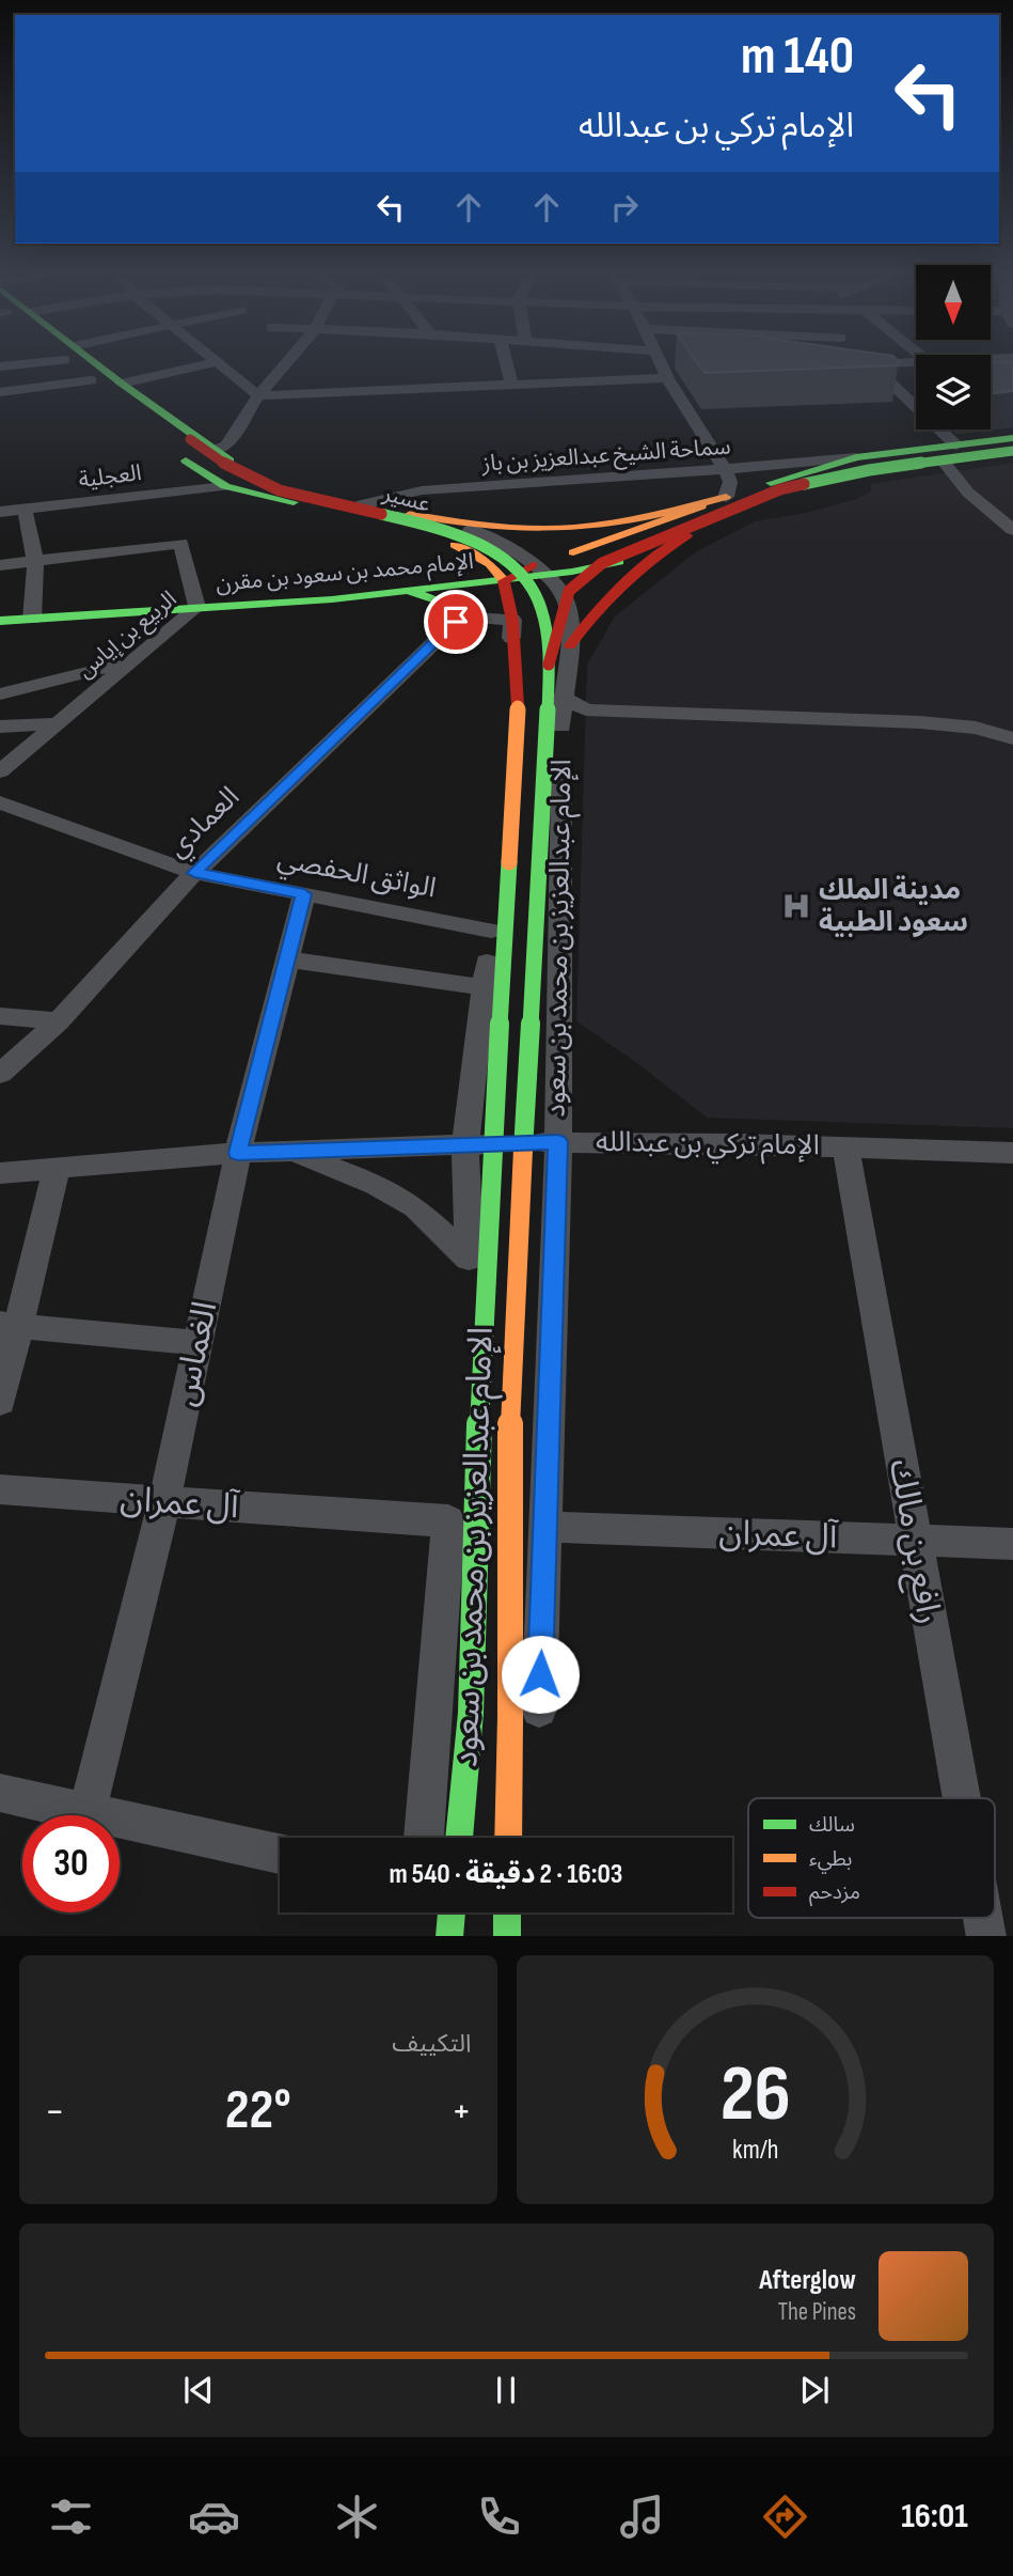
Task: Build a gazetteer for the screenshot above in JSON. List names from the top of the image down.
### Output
{
  "streets": {
    "main road": [
      "سماحة الشيخ عبدالعزيز بن باز",
      "عسير",
      "الإمام محمد بن سعود بن مقرن",
      "الإمام عبدالعزيز بن محمد بن سعود"
    ],
    "street": [
      "العجلية",
      "الربيع بن إياس",
      "العمادي",
      "الواثق الحفصي",
      "الإمام تركي بن عبدالله",
      "الغماس",
      "آل عمران",
      "رافع بن مالك"
    ]
  },
  "crossings": [
    ["سماحة الشيخ عبدالعزيز بن باز", "عسير"],
    ["سماحة الشيخ عبدالعزيز بن باز", "الإمام محمد بن سعود بن مقرن"],
    ["عسير", "الإمام عبدالعزيز بن محمد بن سعود"],
    ["الإمام محمد بن سعود بن مقرن", "الربيع بن إياس"],
    ["العمادي", "الواثق الحفصي"],
    ["الواثق الحفصي", "الغماس"],
    ["الإمام عبدالعزيز بن محمد بن سعود", "الإمام تركي بن عبدالله"],
    ["الإمام عبدالعزيز بن محمد بن سعود", "آل عمران"],
    ["الإمام تركي بن عبدالله", "الغماس"],
    ["الإمام تركي بن عبدالله", "رافع بن مالك"],
    ["الغماس", "آل عمران"],
    ["آل عمران", "رافع بن مالك"]
  ],
  "places": {
    "hospital": ["مدينة الملك سعود الطبية"]
  },
  "legend": ["سالك", "بطيء", "مزدحم"],
  "north": "bottom",
  "page": {
    "turn": ["140 m", "الإمام تركي بن عبدالله"],
    "limit": "30",
    "trip": "16:03 · 2 دقيقة · 540 m",
    "tile": "التكييف",
    "heat": ["−", "22°", "+"],
    "song": ["Afterglow", "The Pines"],
    "tabs": "16:01",
    "gauge": ["26", "km/h"]
  }
}
